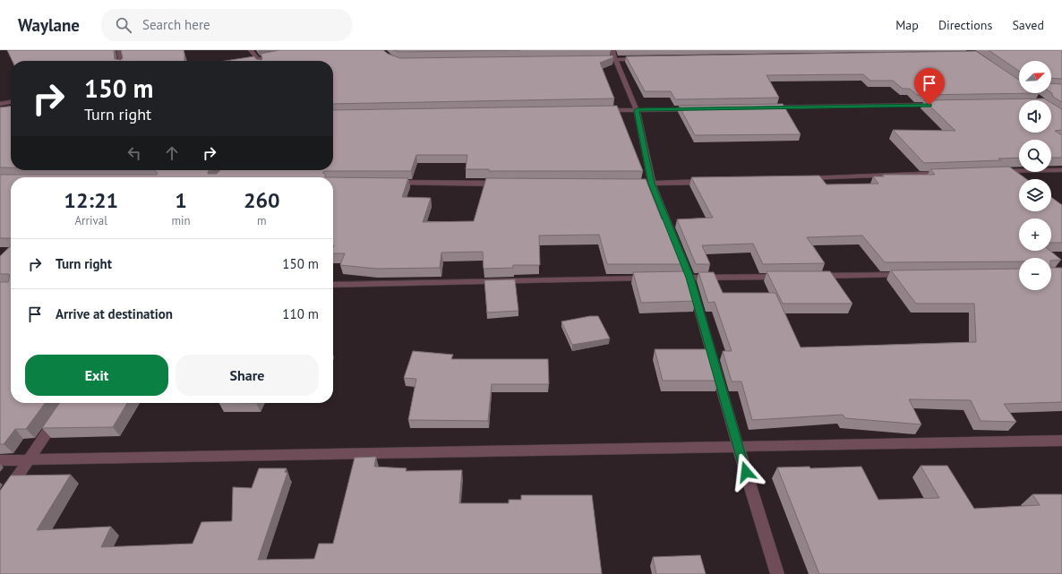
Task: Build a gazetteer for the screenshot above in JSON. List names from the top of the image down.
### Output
{
  "north": "top right",
  "page": {
    "header": "Waylane",
    "search": "Search here",
    "nav": ["Map", "Directions", "Saved"],
    "map_buttons": ["+", "−"],
    "turn": ["150 m", "Turn right"],
    "eta": [
      "12:21",
      "Arrival",
      "1",
      "min",
      "260",
      "m"
    ],
    "list": [
      {
        "name": "Turn right",
        "value": "150 m"
      },
      {
        "name": "Arrive at destination",
        "value": "110 m"
      }
    ],
    "buttons": ["Exit", "Share"]
  }
}
